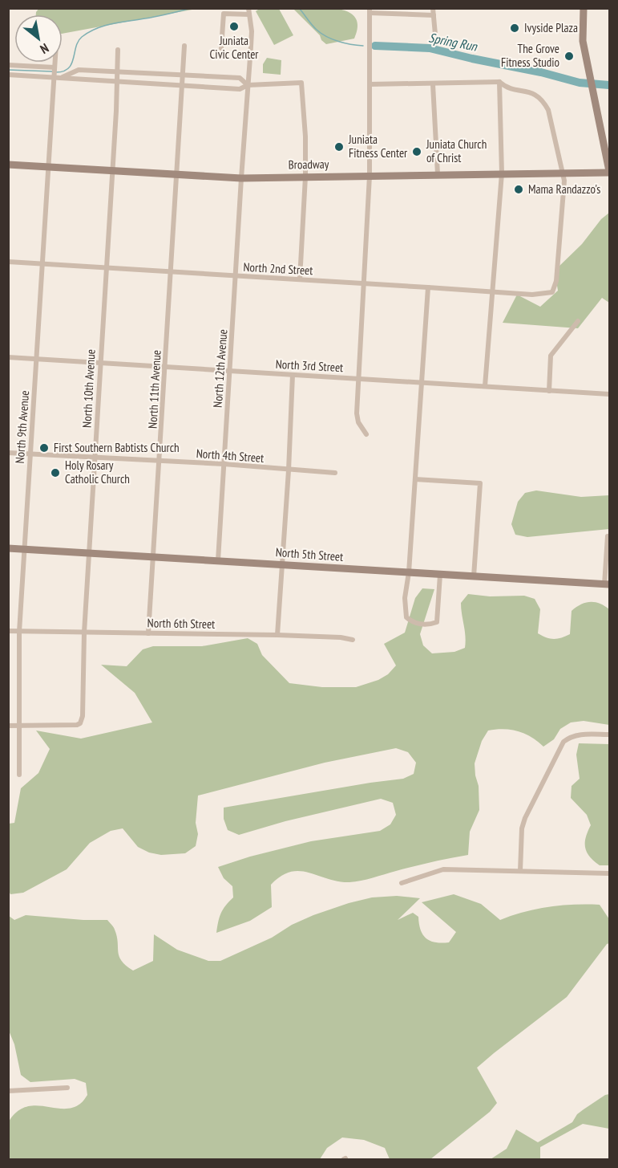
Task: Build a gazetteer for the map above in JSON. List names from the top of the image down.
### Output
{
  "streets": {
    "street": [
      "Broadway",
      "North 2nd Street",
      "North 3rd Street",
      "North 12th Avenue",
      "North 10th Avenue",
      "North 11th Avenue",
      "North 9th Avenue",
      "North 4th Street",
      "North 5th Street",
      "North 6th Street"
    ]
  },
  "crossings": [
    ["Broadway", "North 2nd Street"],
    ["Broadway", "North 12th Avenue"],
    ["Broadway", "North 10th Avenue"],
    ["Broadway", "North 11th Avenue"],
    ["Broadway", "North 9th Avenue"],
    ["North 2nd Street", "North 12th Avenue"],
    ["North 2nd Street", "North 10th Avenue"],
    ["North 2nd Street", "North 11th Avenue"],
    ["North 2nd Street", "North 9th Avenue"],
    ["North 3rd Street", "North 12th Avenue"],
    ["North 3rd Street", "North 10th Avenue"],
    ["North 3rd Street", "North 11th Avenue"],
    ["North 3rd Street", "North 9th Avenue"],
    ["North 12th Avenue", "North 4th Street"],
    ["North 12th Avenue", "North 5th Street"],
    ["North 10th Avenue", "North 9th Avenue"],
    ["North 10th Avenue", "North 4th Street"],
    ["North 10th Avenue", "North 5th Street"],
    ["North 10th Avenue", "North 6th Street"],
    ["North 11th Avenue", "North 4th Street"],
    ["North 11th Avenue", "North 5th Street"],
    ["North 11th Avenue", "North 6th Street"],
    ["North 9th Avenue", "North 4th Street"],
    ["North 9th Avenue", "North 5th Street"],
    ["North 9th Avenue", "North 6th Street"]
  ],
  "water": ["Spring Run"],
  "places": [
    "Juniata Civic Center",
    "Ivyside Plaza",
    "The Grove Fitness Studio",
    "Juniata Fitness Center",
    "Juniata Church of Christ",
    "Mama Randazzo's",
    "First Southern Babtists Church",
    "Holy Rosary Catholic Church"
  ],
  "north": "bottom right"
}
